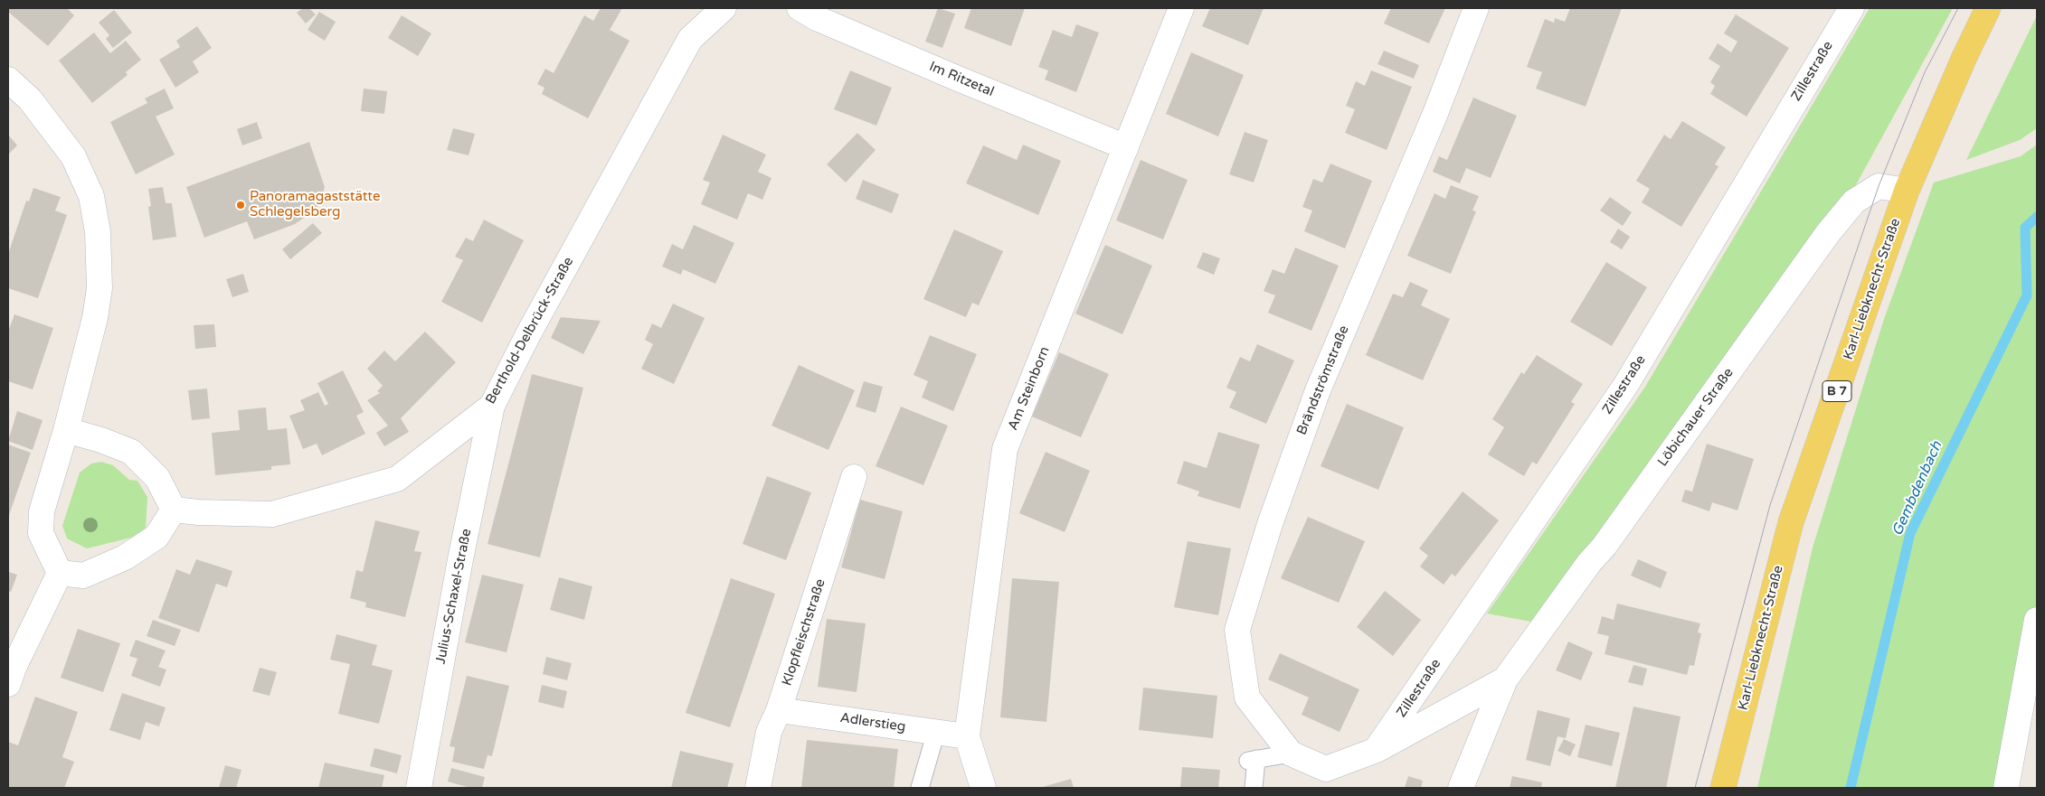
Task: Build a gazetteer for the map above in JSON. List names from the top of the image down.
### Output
{
  "streets": {
    "main road": ["Karl-Liebknecht-Straße", "B 7"],
    "street": [
      "Zillestraße",
      "Im Ritzetal",
      "Berthold-Delbrück-Straße",
      "Brändströmstraße",
      "Am Steinborn",
      "Löbichauer Straße",
      "Julius-Schaxel-Straße",
      "Klopfleischstraße",
      "Adlerstieg"
    ]
  },
  "crossings": [
    ["Zillestraße", "Löbichauer Straße"],
    ["Im Ritzetal", "Am Steinborn"],
    ["Karl-Liebknecht-Straße", "Löbichauer Straße"],
    ["Berthold-Delbrück-Straße", "Julius-Schaxel-Straße"],
    ["Brändströmstraße", "Löbichauer Straße"],
    ["Am Steinborn", "Adlerstieg"],
    ["Klopfleischstraße", "Adlerstieg"]
  ],
  "water": ["Gembdenbach"],
  "places": ["Panoramagaststätte Schlegelsberg"]
}
